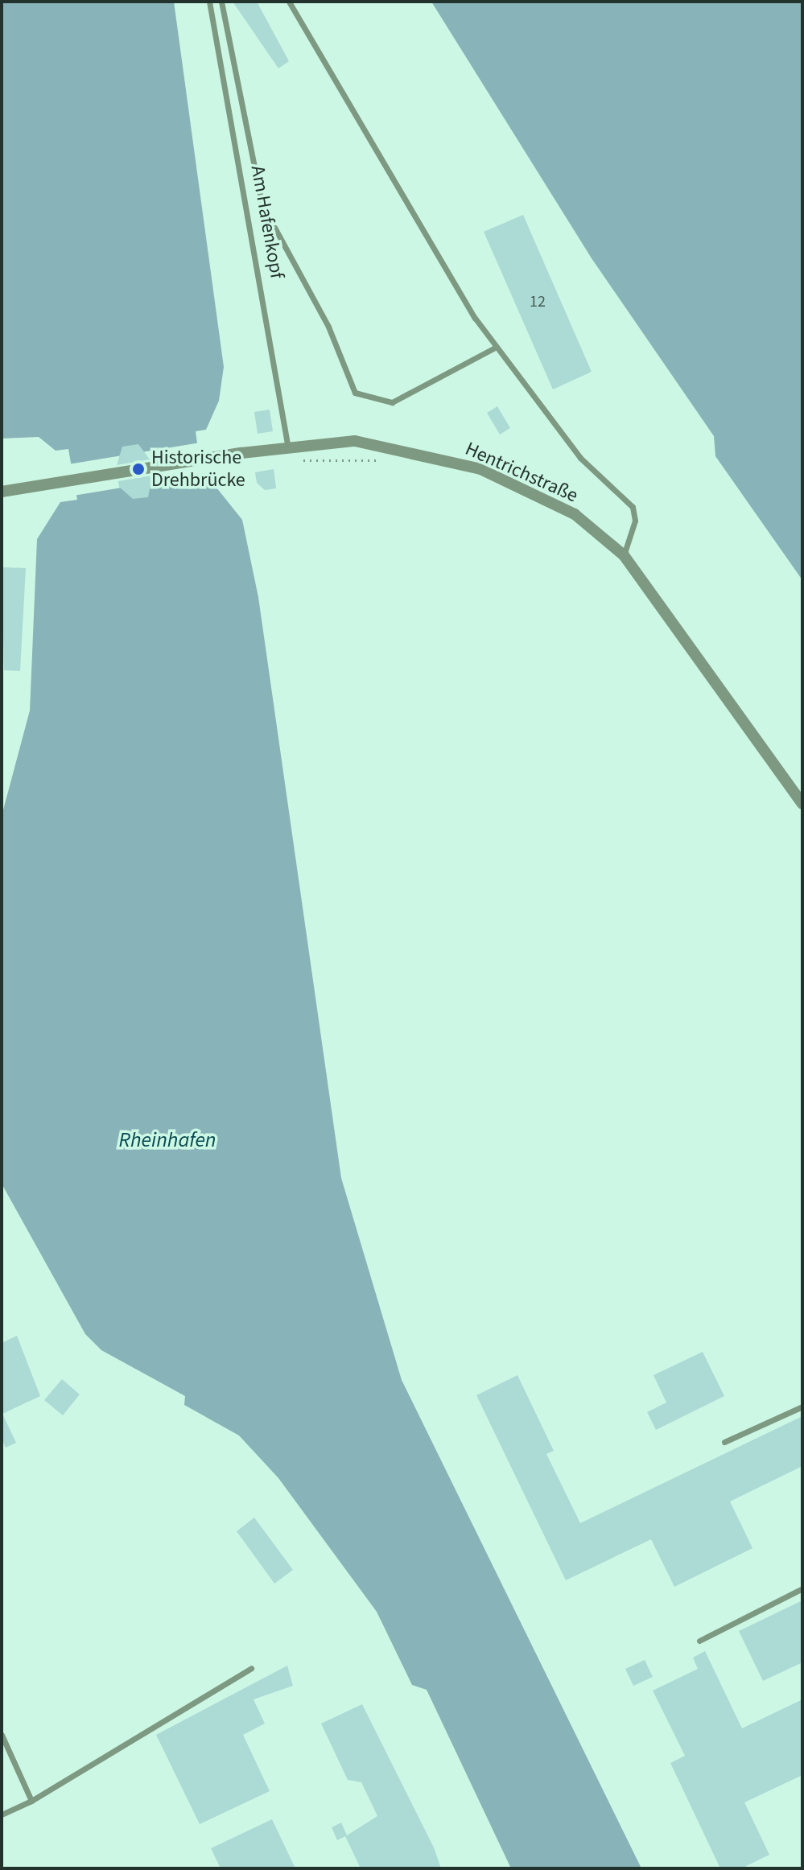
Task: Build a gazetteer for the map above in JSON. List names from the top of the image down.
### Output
{
  "streets": {
    "street": ["Hentrichstraße"],
    "lane": ["Am Hafenkopf"]
  },
  "crossings": [
    ["Am Hafenkopf", "Hentrichstraße"]
  ],
  "water": ["Rheinhafen"],
  "places": ["Historische Drehbrücke"],
  "house_numbers": ["12"]
}
